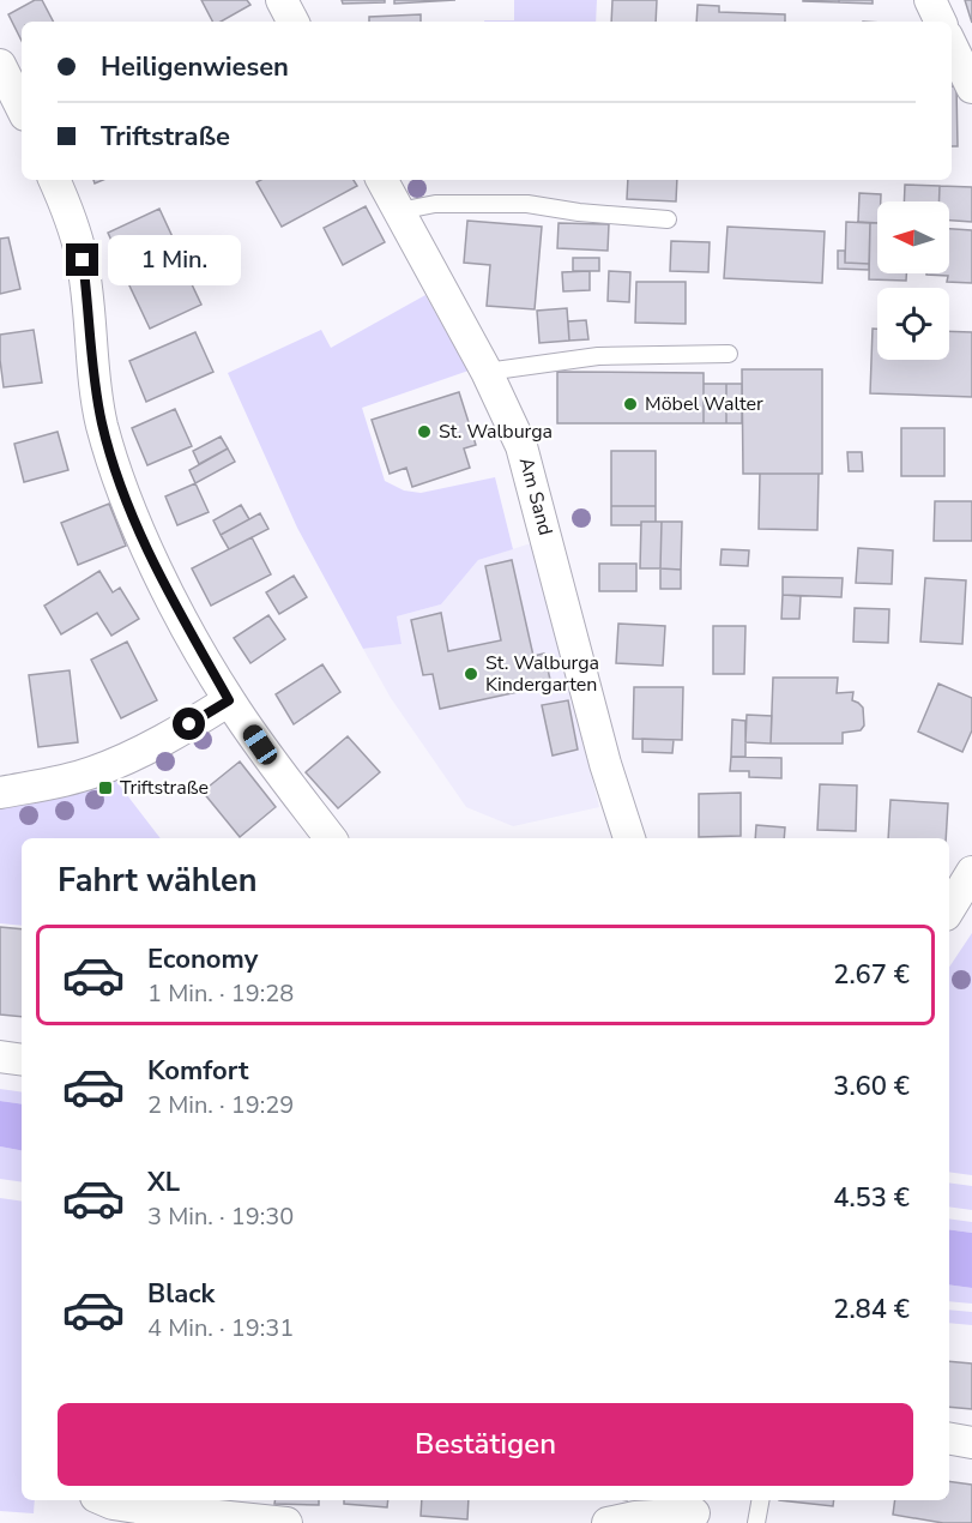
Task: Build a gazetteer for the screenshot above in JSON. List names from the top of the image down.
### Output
{
  "streets": {
    "street": ["Am Sand"]
  },
  "places": {
    "other": ["Möbel Walter", "St. Walburga", "St. Walburga Kindergarten"],
    "transit": ["Triftstraße"]
  },
  "north": "left",
  "page": {
    "banner": ["Heiligenwiesen", "Triftstraße"],
    "bubble": "1 Min.",
    "heading": "Fahrt wählen",
    "list": [
      {
        "name": "Economy",
        "note": "1 Min. · 19:28",
        "value": "2.67 €"
      },
      {
        "name": "Komfort",
        "note": "2 Min. · 19:29",
        "value": "3.60 €"
      },
      {
        "name": "XL",
        "note": "3 Min. · 19:30",
        "value": "4.53 €"
      },
      {
        "name": "Black",
        "note": "4 Min. · 19:31",
        "value": "2.84 €"
      }
    ],
    "buttons": "Bestätigen"
  }
}
